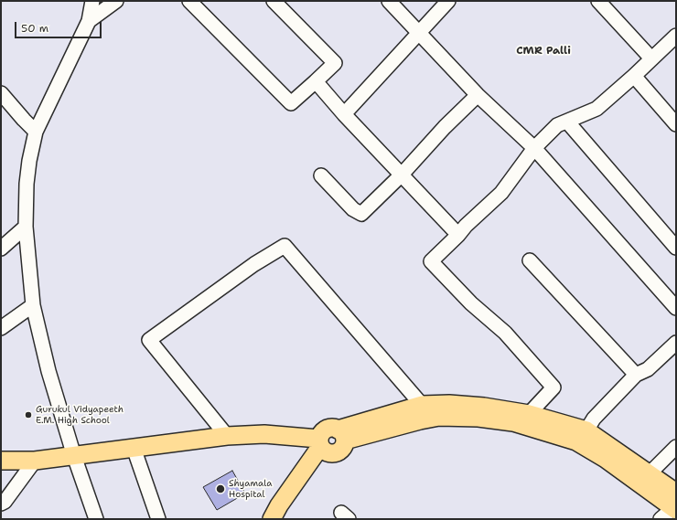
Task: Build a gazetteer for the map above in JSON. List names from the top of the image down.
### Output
{
  "districts": ["CMR Palli"],
  "places": ["Gurukul Vidyapeeth E.M. High School", "Shyamala Hospital"],
  "scale_bar": "50 m"
}
